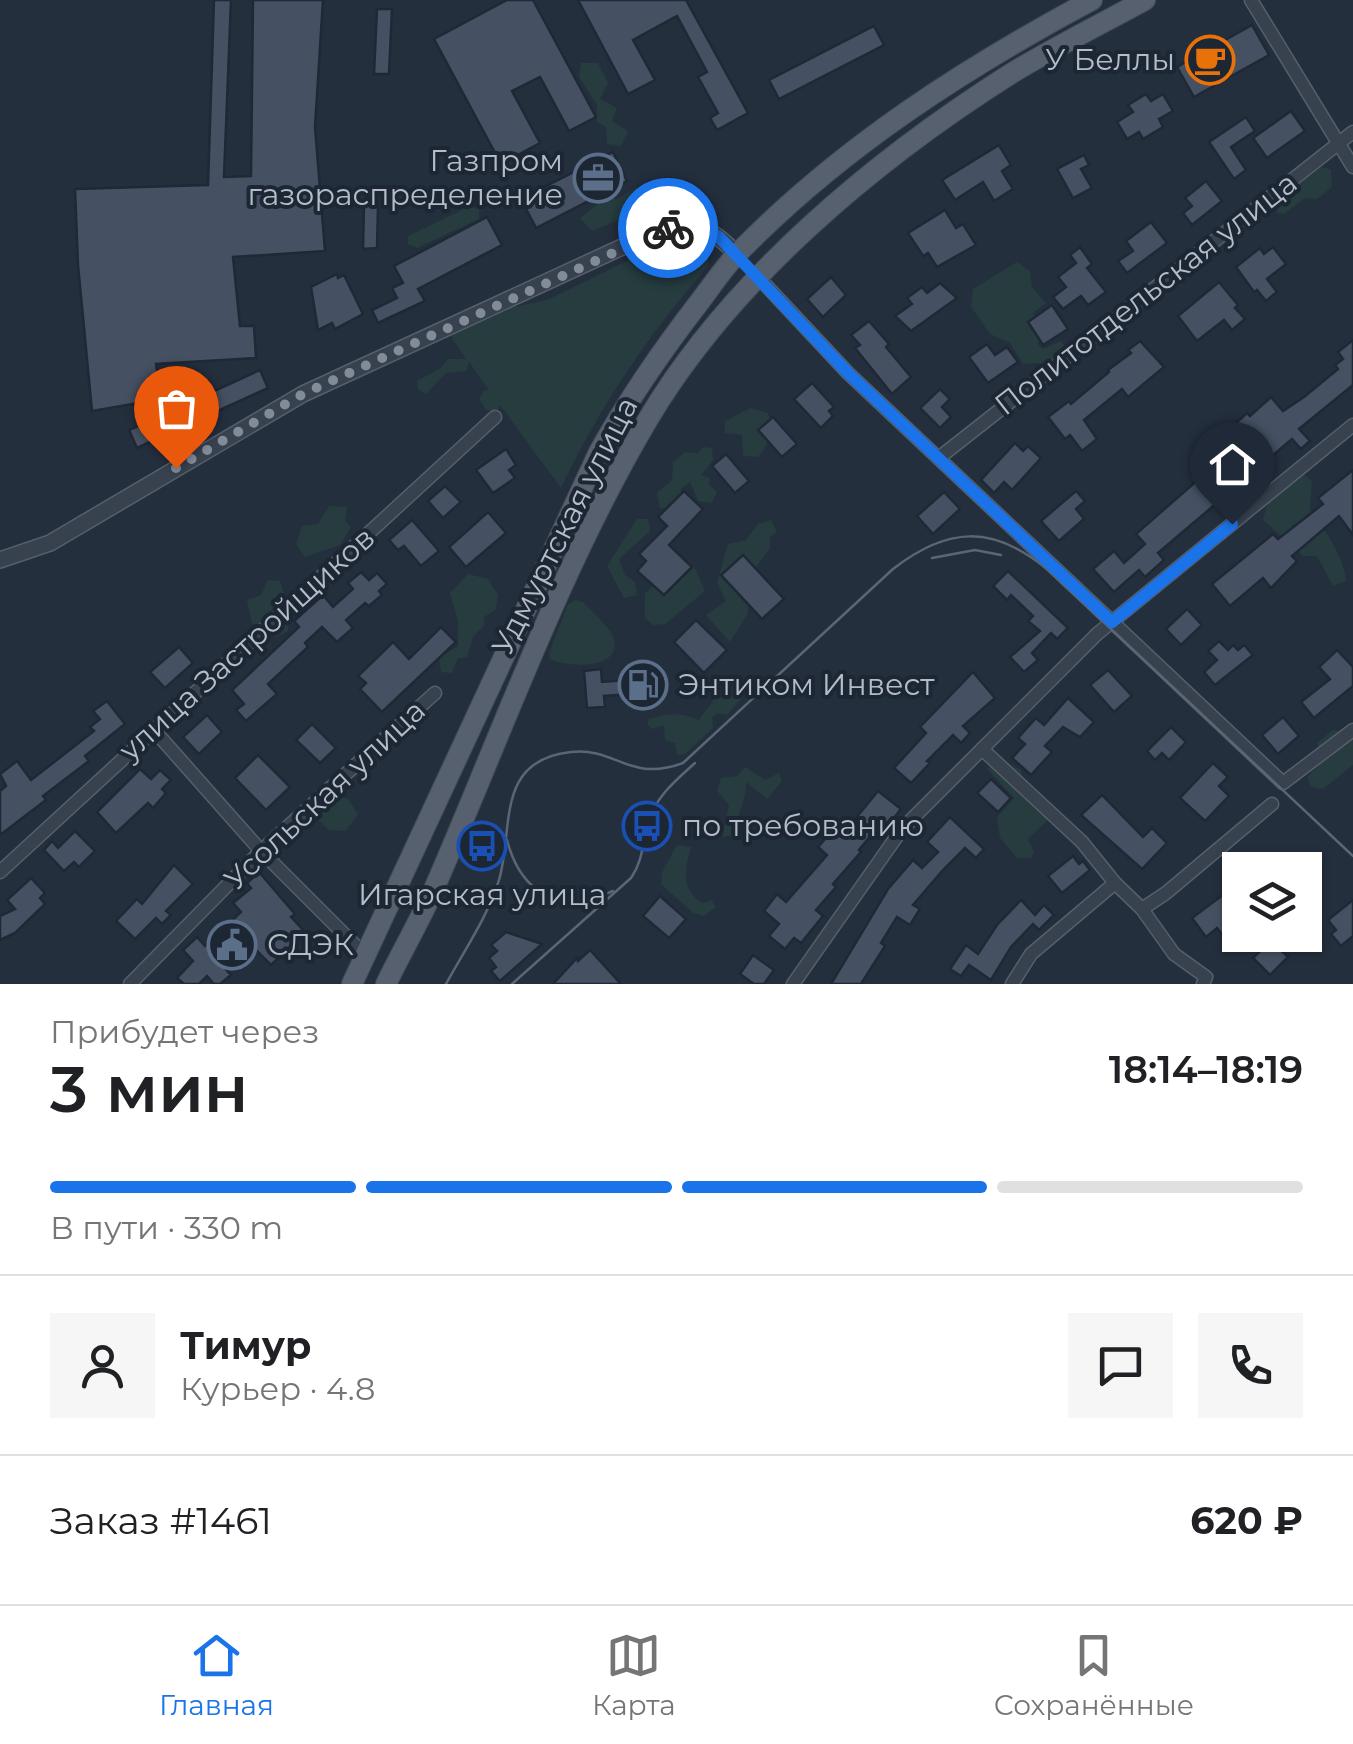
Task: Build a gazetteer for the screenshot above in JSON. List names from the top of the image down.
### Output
{
  "streets": {
    "main road": ["Удмуртская улица"],
    "street": ["Политотдельская улица", "улица Застройщиков", "Усольская улица"]
  },
  "places": {
    "cafe": ["У Беллы"],
    "office": ["Газпром газораспределение"],
    "fuel station": ["Энтиком Инвест"],
    "bus stop": ["по требованию", "Игарская улица"],
    "public building": ["СДЭК"]
  },
  "page": {
    "heading": ["3 мин", "Прибудет через", "18:14–18:19"],
    "panel": [
      "Тимур",
      "Курьер · 4.8",
      "Заказ #1461",
      "620 ₽"
    ],
    "bar": "В пути · 330 m",
    "tabs": ["Главная", "Карта", "Сохранённые"]
  }
}
